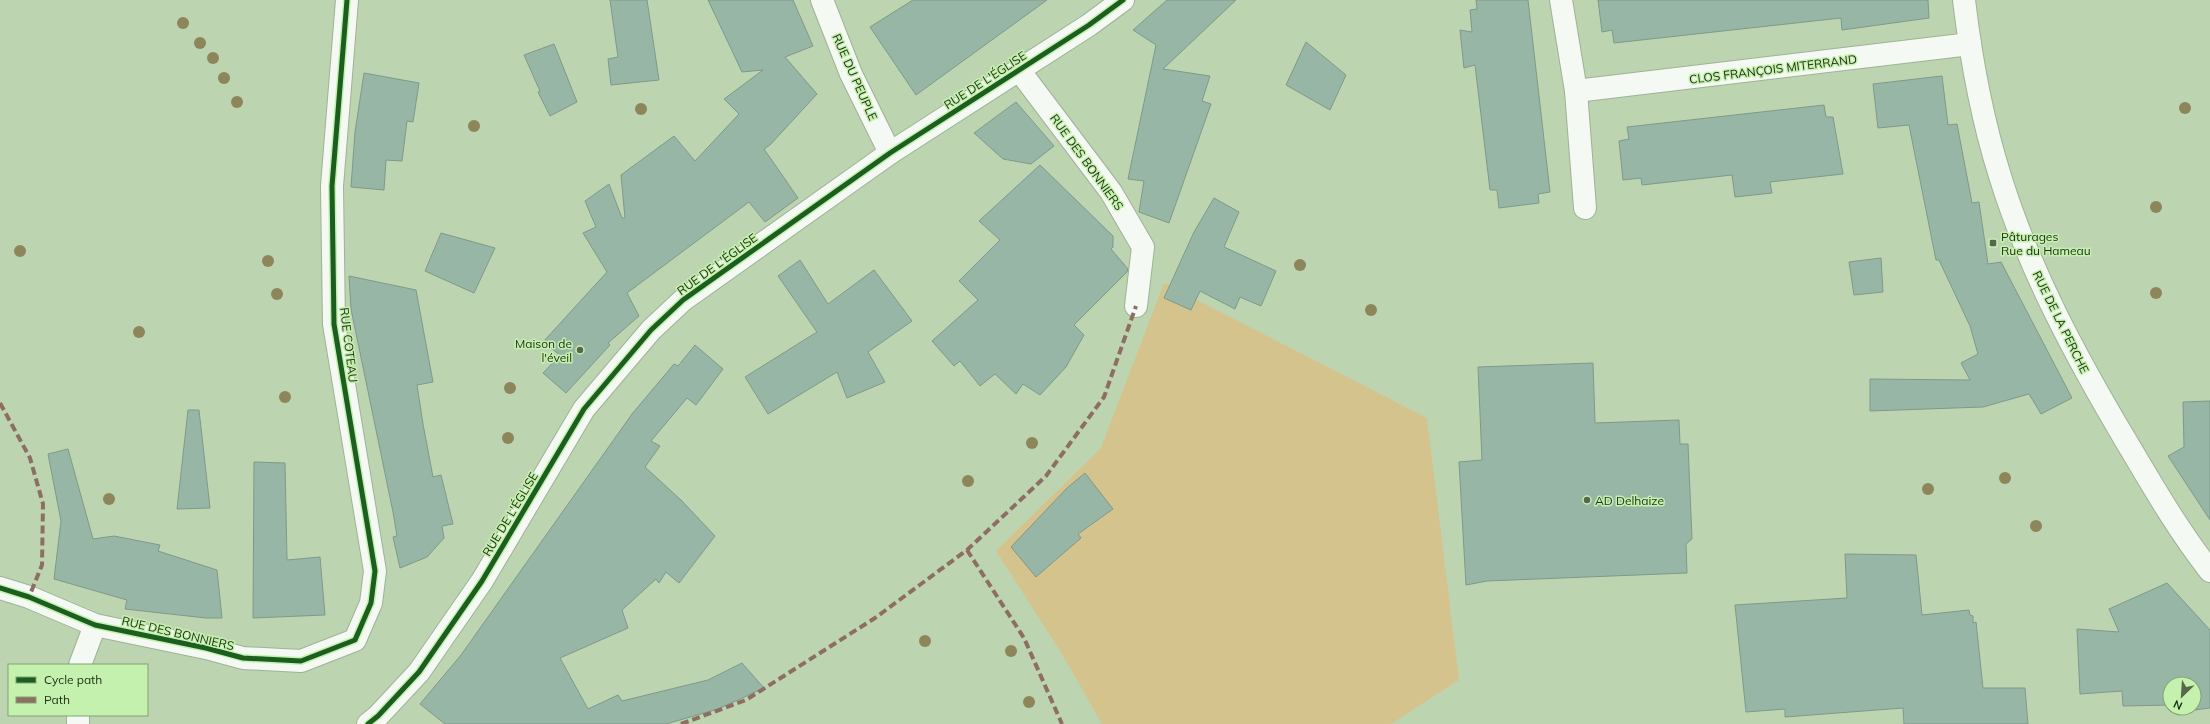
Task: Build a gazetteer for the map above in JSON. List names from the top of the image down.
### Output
{
  "streets": {
    "street": [
      "CLOS FRANÇOIS MITERRAND",
      "RUE DU PEUPLE",
      "RUE DE L'ÉGLISE",
      "RUE DES BONNIERS",
      "RUE DE LA PERCHE",
      "RUE COTEAU"
    ]
  },
  "crossings": [
    ["CLOS FRANÇOIS MITERRAND", "RUE DE LA PERCHE"],
    ["RUE DU PEUPLE", "RUE DE L'ÉGLISE"],
    ["RUE DE L'ÉGLISE", "RUE DES BONNIERS"],
    ["RUE DES BONNIERS", "RUE COTEAU"]
  ],
  "places": {
    "transit": ["Pâturages Rue du Hameau"],
    "other": ["Maison de l'éveil", "AD Delhaize"]
  },
  "legend": ["Cycle path", "Path"],
  "north": "bottom left"
}
